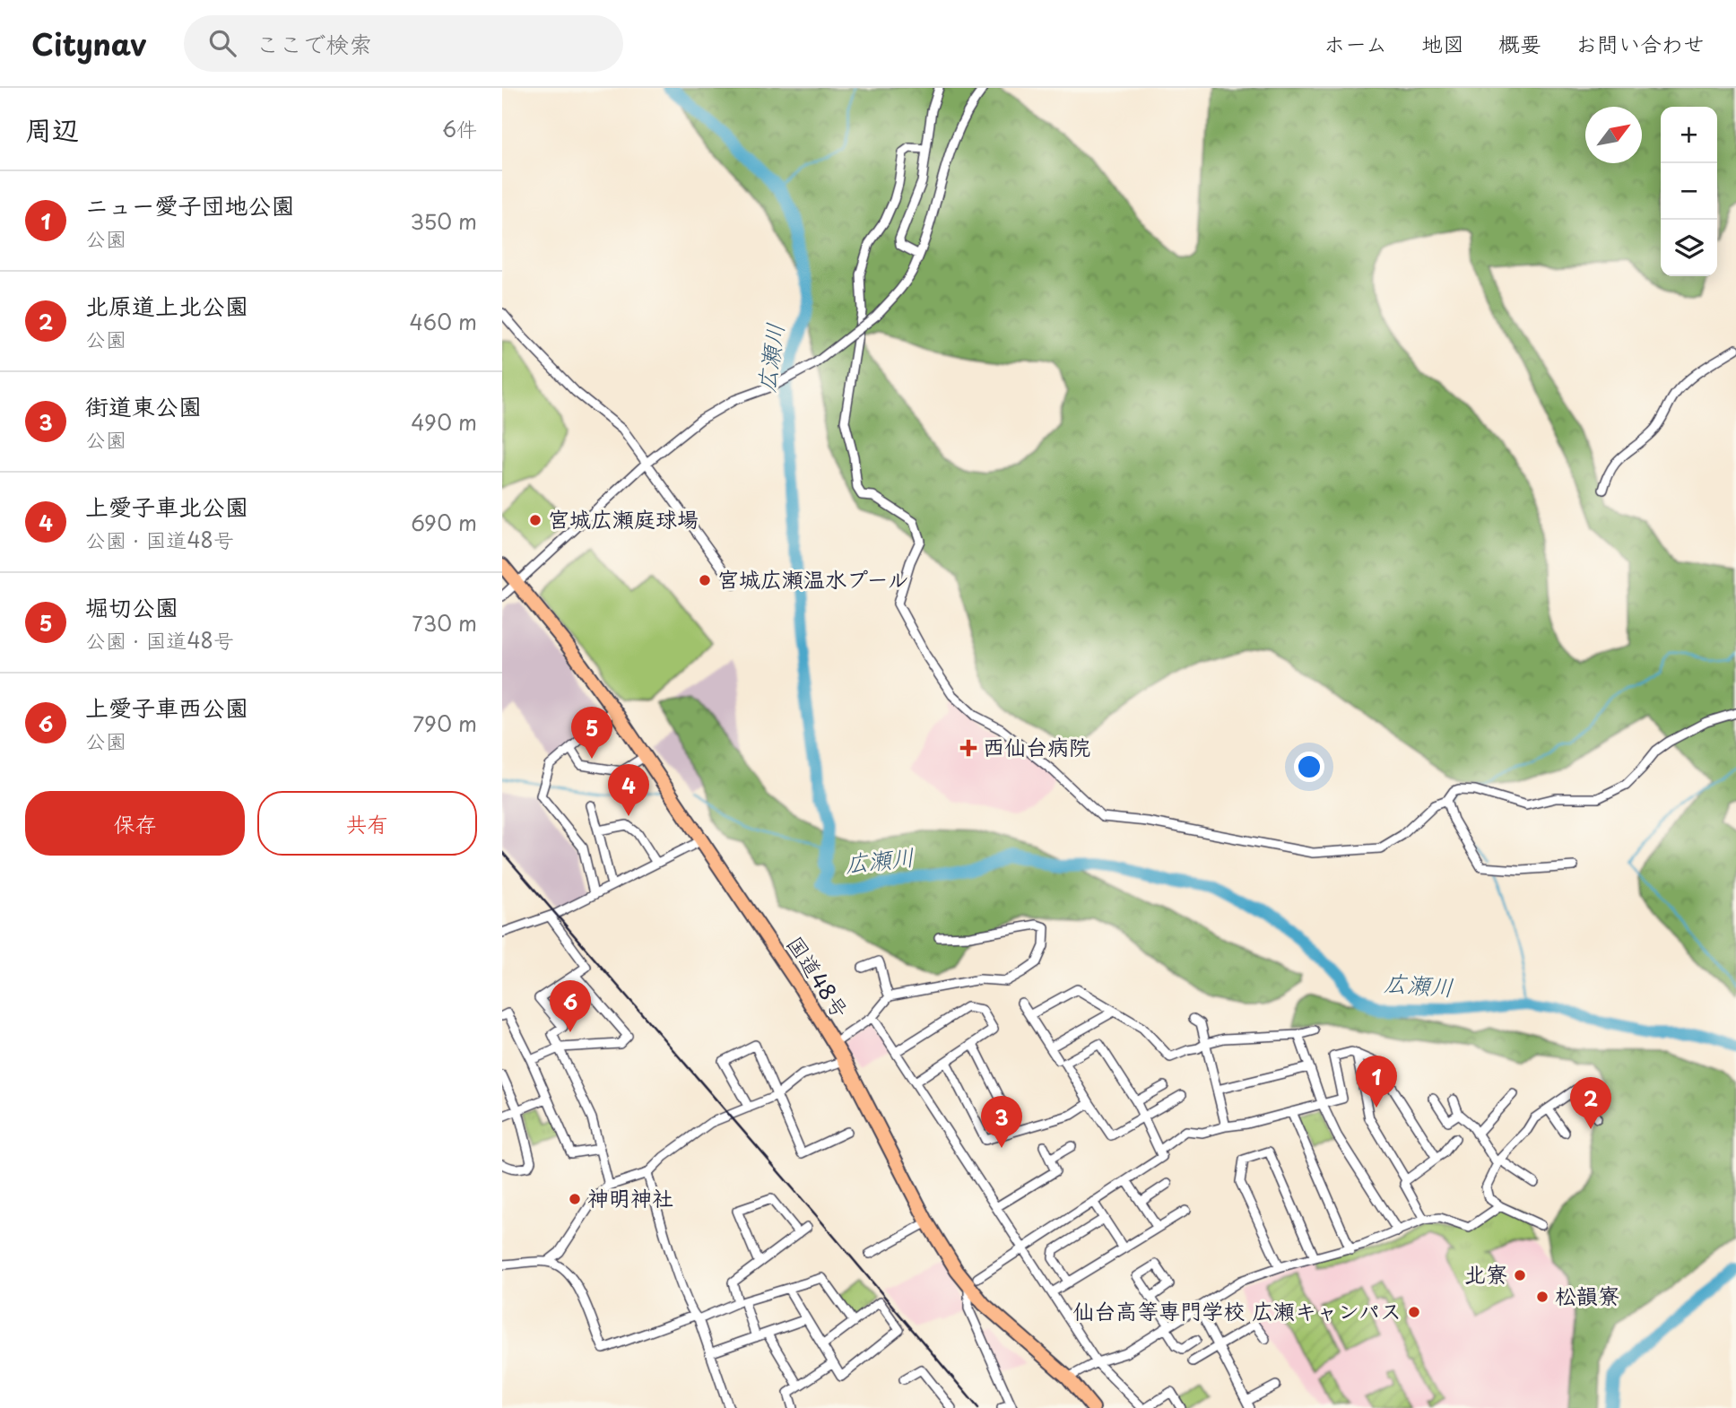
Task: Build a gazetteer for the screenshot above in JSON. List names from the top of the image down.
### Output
{
  "streets": {
    "highway": ["国道48号"]
  },
  "water": ["広瀬川"],
  "places": {
    "other": [
      "宮城広瀬庭球場",
      "宮城広瀬温水プール",
      "神明神社",
      "北寮",
      "松韻寮",
      "仙台高等専門学校 広瀬キャンパス"
    ],
    "health": ["西仙台病院"]
  },
  "north": "top right",
  "page": {
    "header": "Citynav",
    "search": "ここで検索",
    "nav": [
      "ホーム",
      "地図",
      "概要",
      "お問い合わせ"
    ],
    "heading": ["周辺", "6件"],
    "map_buttons": ["+", "−"],
    "list": [
      {
        "mark": "1",
        "name": "ニュー愛子団地公園",
        "note": "公園",
        "value": "350 m"
      },
      {
        "mark": "2",
        "name": "北原道上北公園",
        "note": "公園",
        "value": "460 m"
      },
      {
        "mark": "3",
        "name": "街道東公園",
        "note": "公園",
        "value": "490 m"
      },
      {
        "mark": "4",
        "name": "上愛子車北公園",
        "note": "公園 · 国道48号",
        "value": "690 m"
      },
      {
        "mark": "5",
        "name": "堀切公園",
        "note": "公園 · 国道48号",
        "value": "730 m"
      },
      {
        "mark": "6",
        "name": "上愛子車西公園",
        "note": "公園",
        "value": "790 m"
      }
    ],
    "pins": [
      "5",
      "4",
      "6",
      "1",
      "2",
      "3"
    ],
    "buttons": ["保存", "共有"]
  }
}
